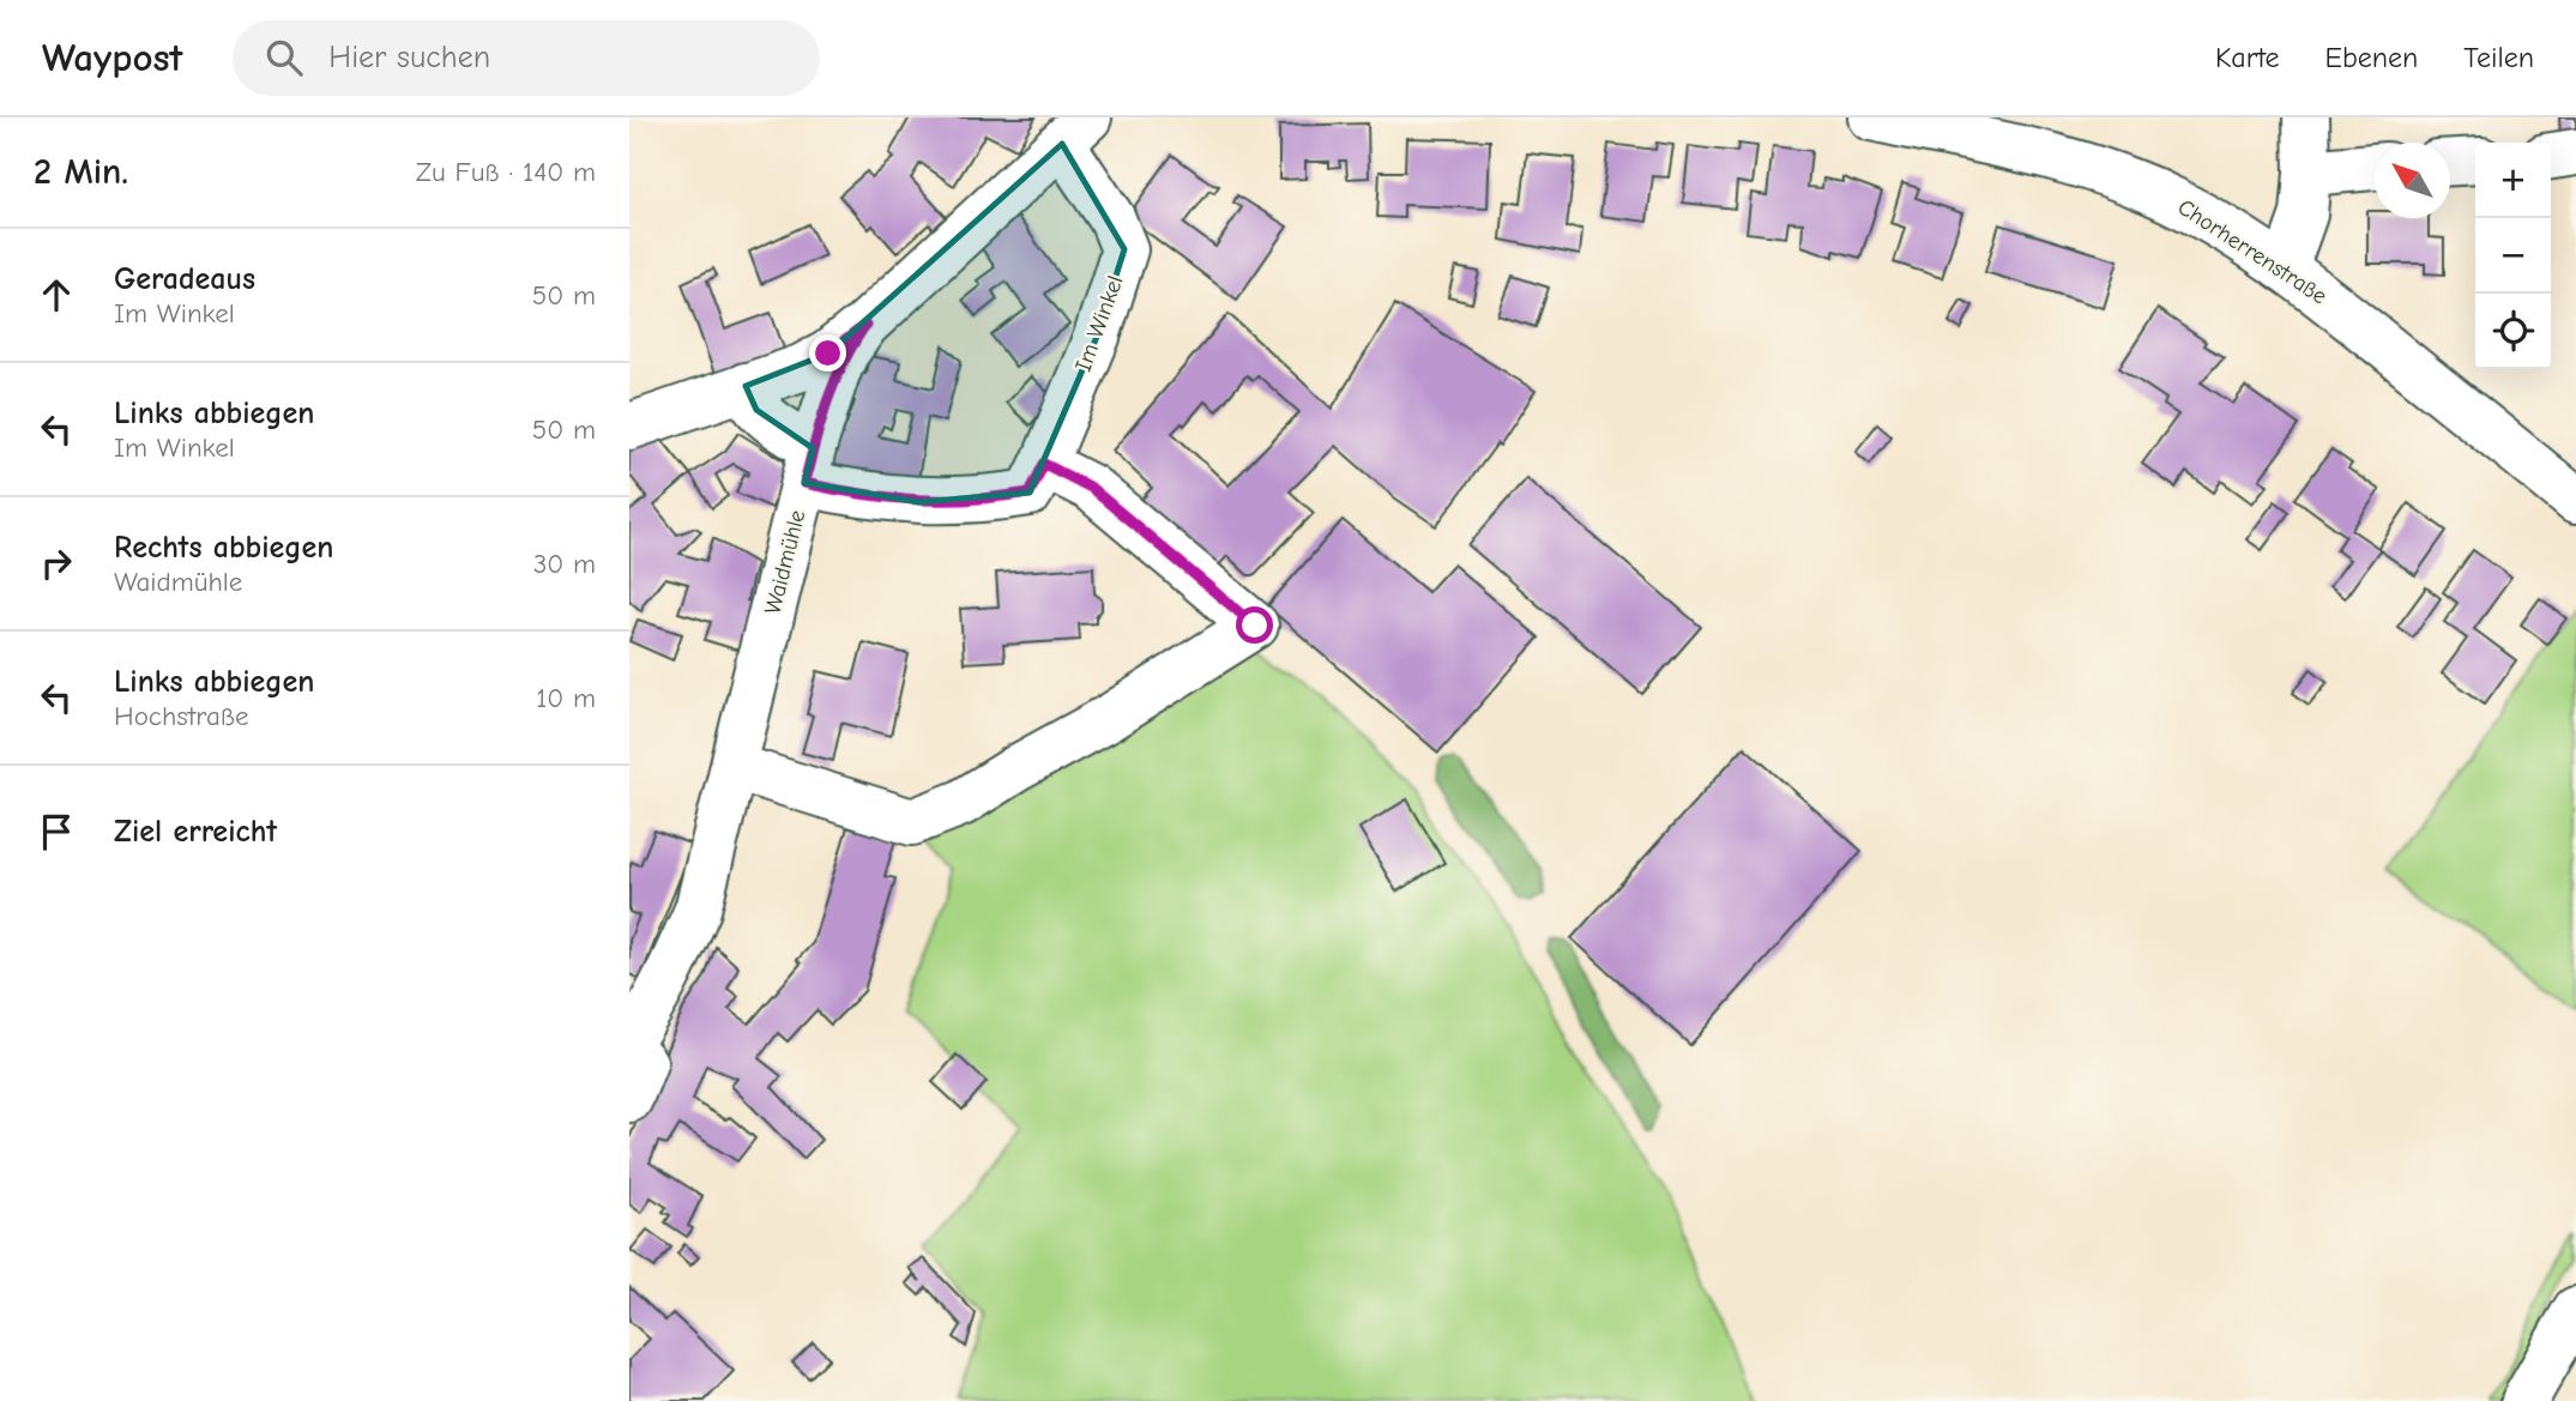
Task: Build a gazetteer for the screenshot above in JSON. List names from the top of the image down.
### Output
{
  "streets": {
    "street": ["Chorherrenstraße", "Im Winkel", "Waidmühle"]
  },
  "crossings": [
    ["Im Winkel", "Waidmühle"]
  ],
  "north": "top left",
  "page": {
    "header": "Waypost",
    "search": "Hier suchen",
    "nav": ["Karte", "Ebenen", "Teilen"],
    "heading": ["2 Min.", "Zu Fuß · 140 m"],
    "map_buttons": ["+", "−"],
    "list": [
      ["Geradeaus", "Im Winkel", "50 m"],
      ["Links abbiegen", "Im Winkel", "50 m"],
      ["Rechts abbiegen", "Waidmühle", "30 m"],
      ["Links abbiegen", "Hochstraße", "10 m"],
      "Ziel erreicht"
    ]
  }
}
